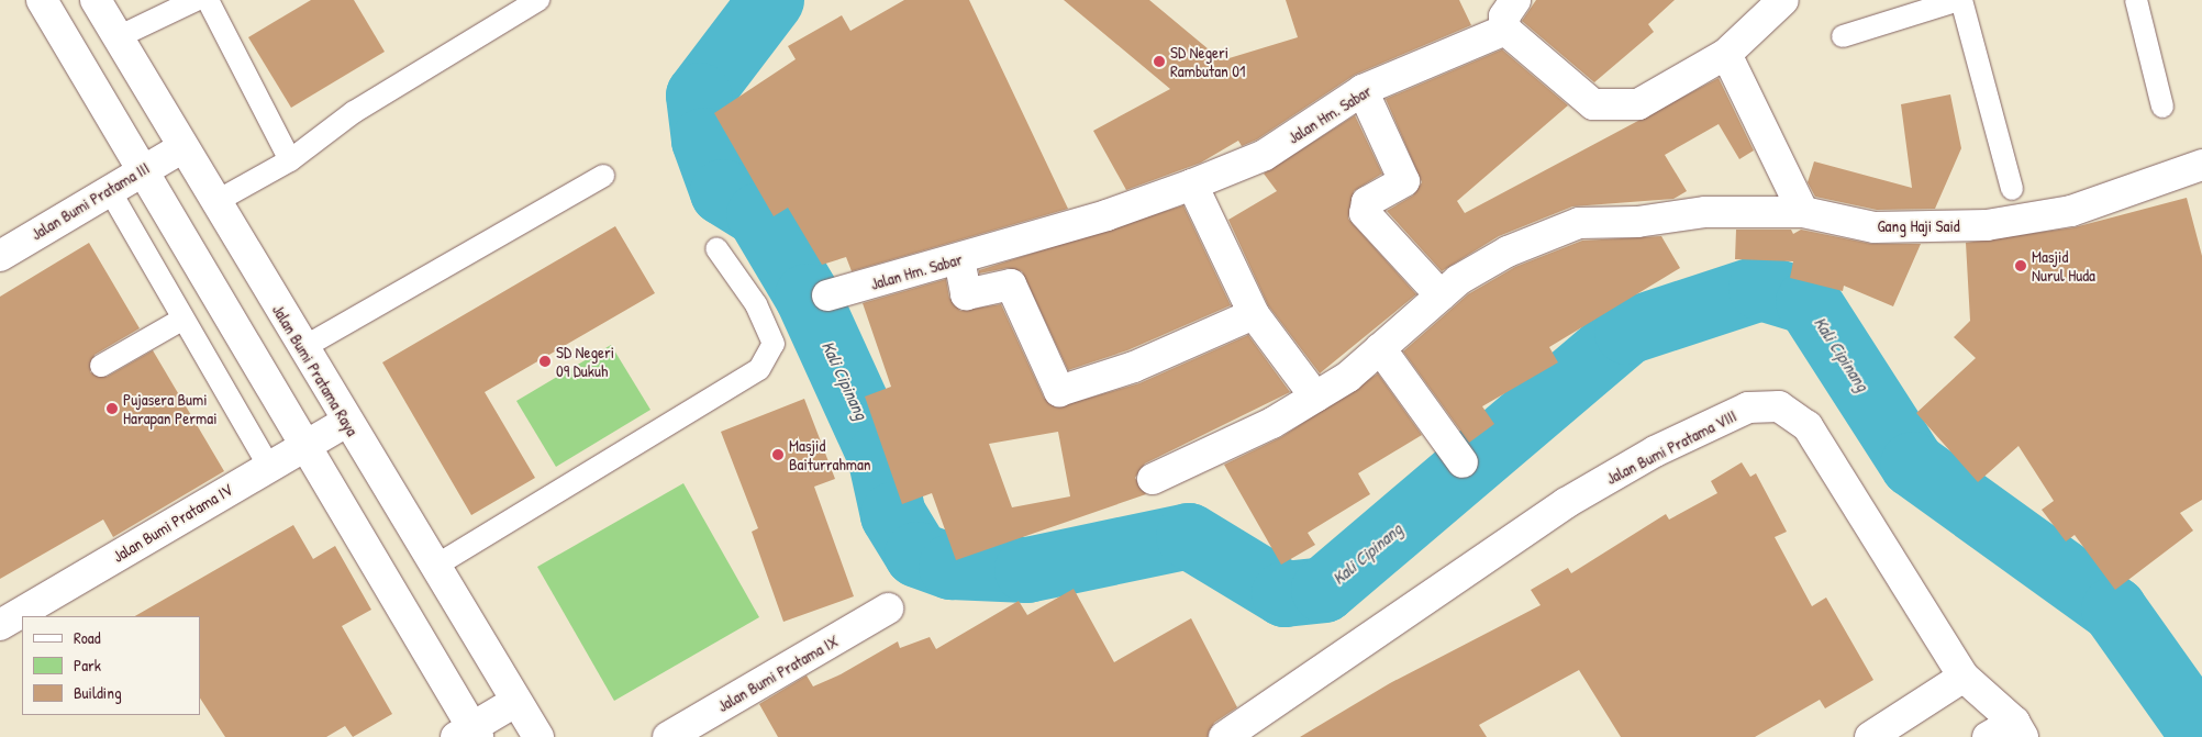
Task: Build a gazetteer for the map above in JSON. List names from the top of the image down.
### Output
{
  "streets": {
    "street": [
      "Jalan Hm. Sabar",
      "Jalan Bumi Pratama III",
      "Gang Haji Said",
      "Jalan Bumi Pratama Raya",
      "Jalan Bumi Pratama VIII",
      "Jalan Bumi Pratama IV",
      "Jalan Bumi Pratama IX"
    ]
  },
  "crossings": [
    ["Jalan Bumi Pratama III", "Jalan Bumi Pratama Raya"],
    ["Jalan Bumi Pratama Raya", "Jalan Bumi Pratama IV"]
  ],
  "water": ["Kali Cipinang"],
  "places": [
    "SD Negeri Rambutan 01",
    "Masjid Nurul Huda",
    "SD Negeri 09 Dukuh",
    "Pujasera Bumi Harapan Permai",
    "Masjid Baiturrahman"
  ],
  "legend": ["Road", "Park", "Building"]
}
